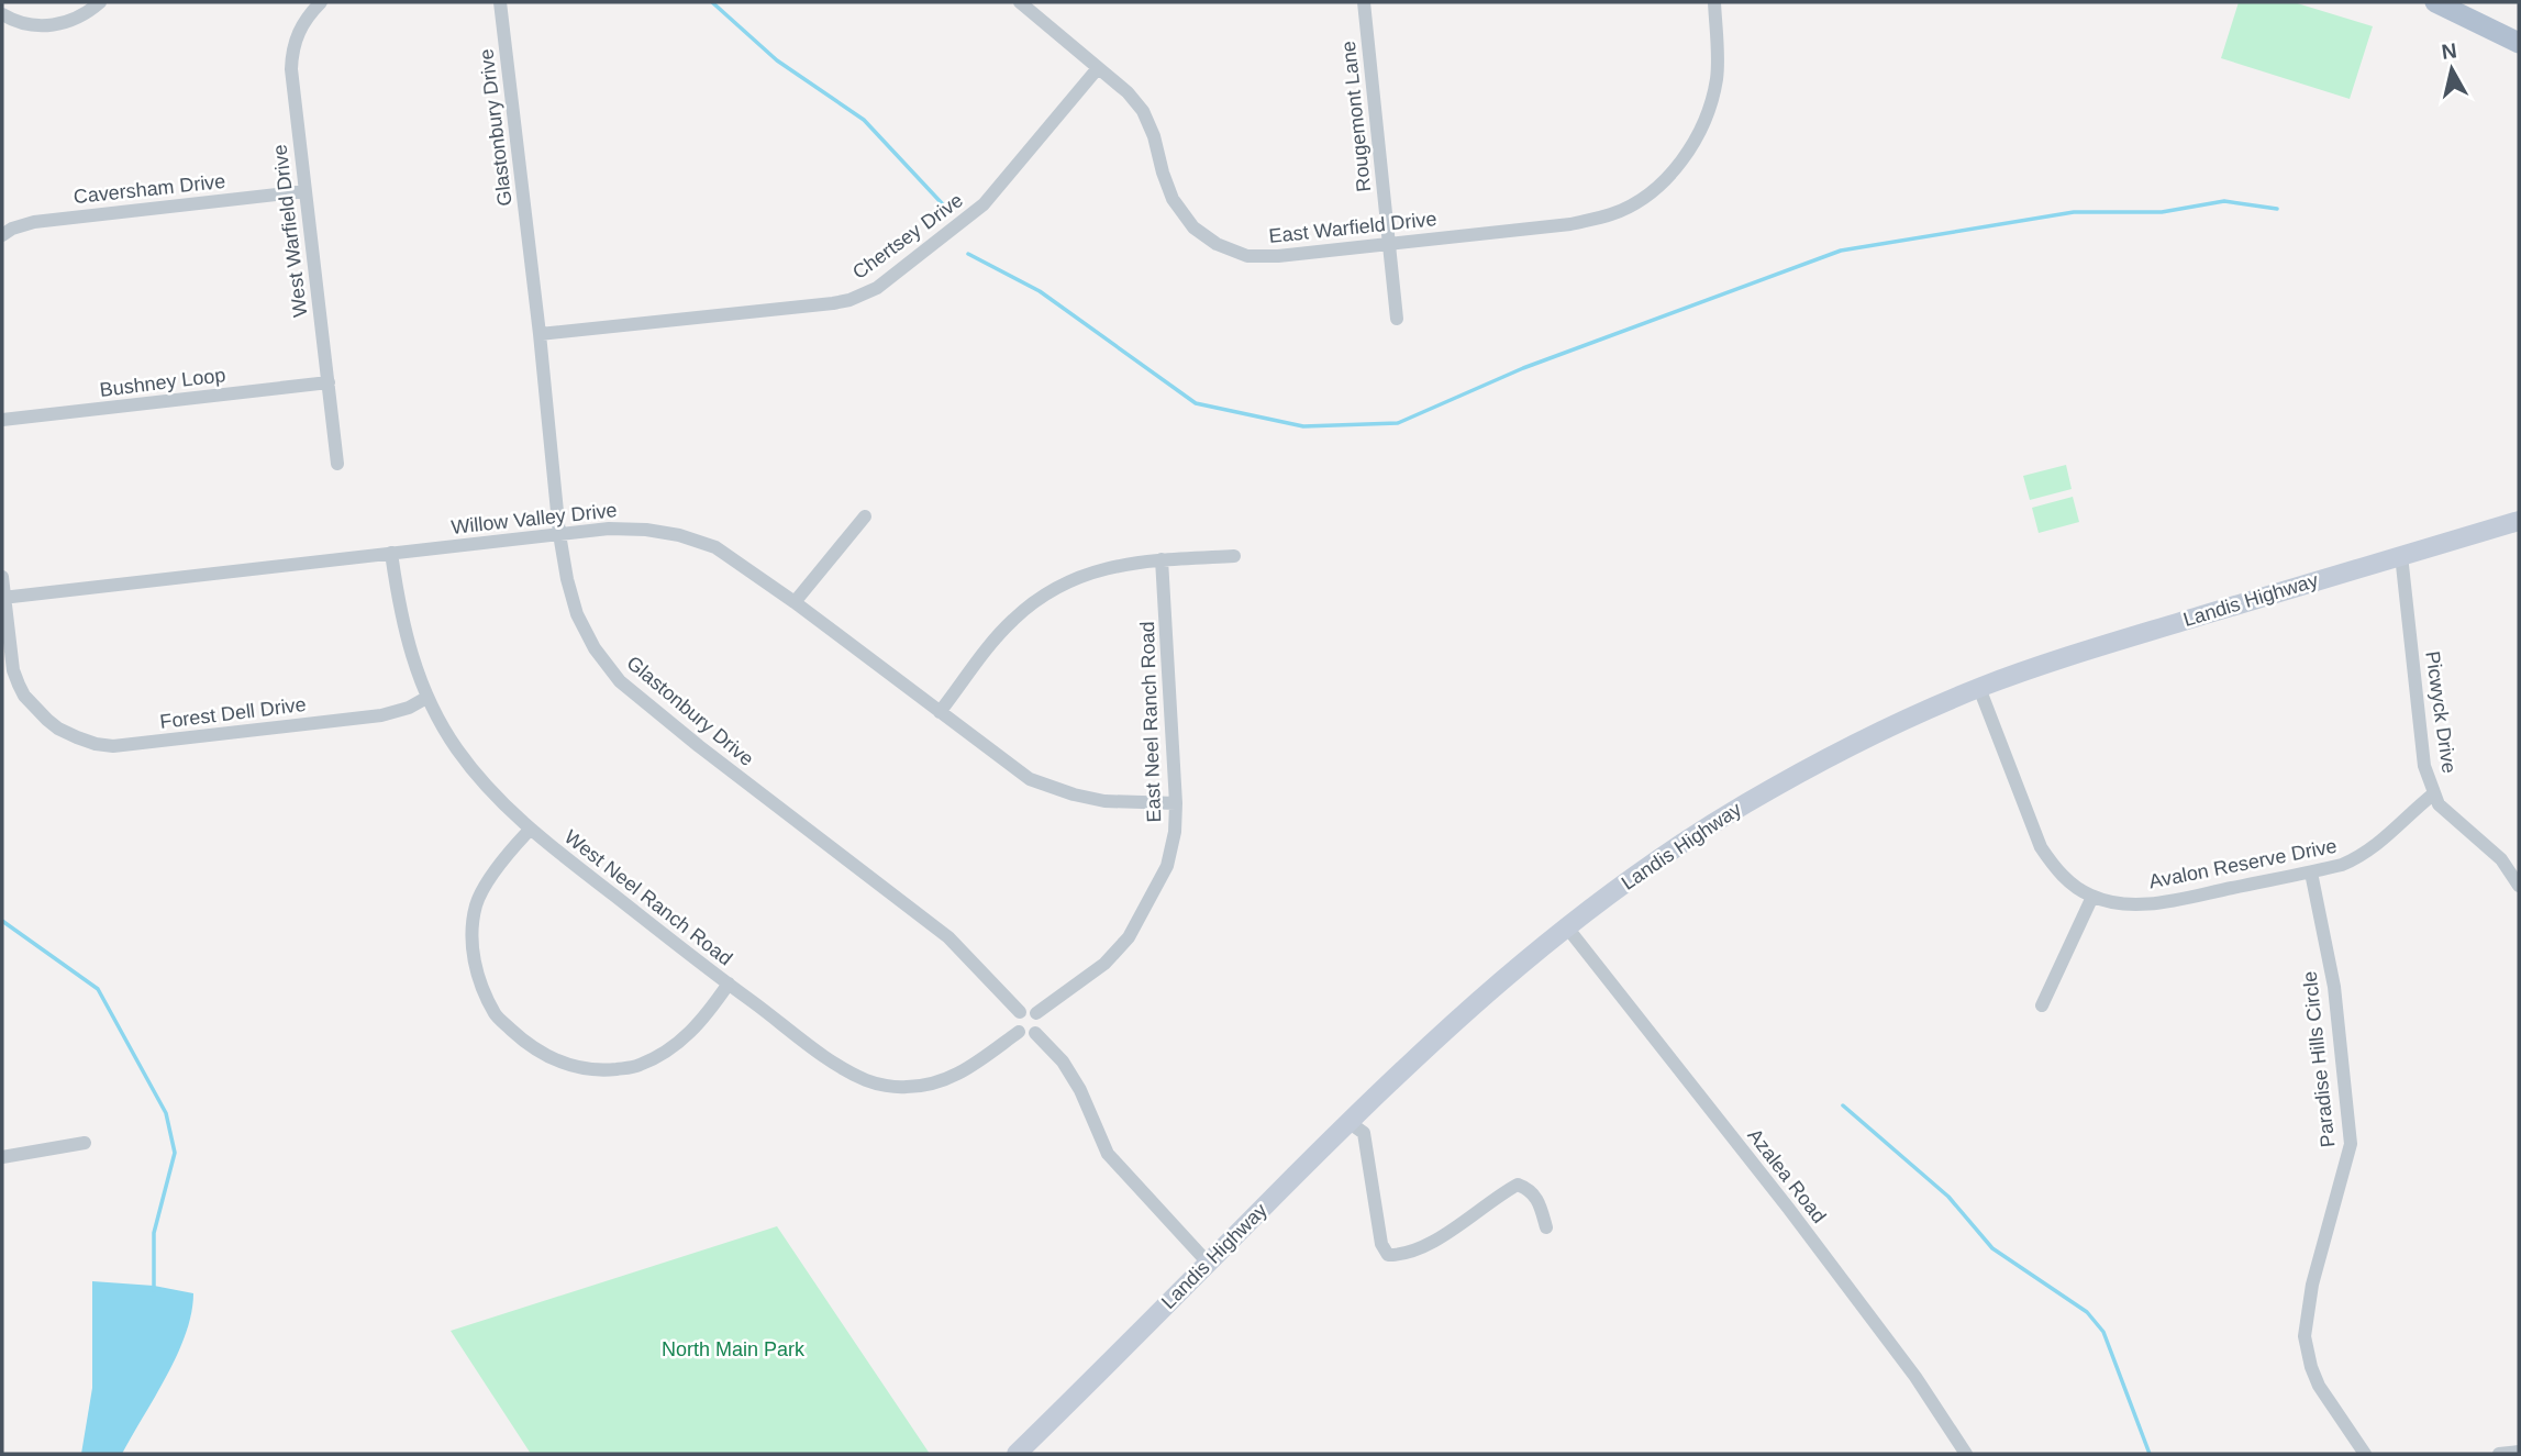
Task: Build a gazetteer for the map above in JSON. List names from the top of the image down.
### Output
{
  "streets": {
    "main road": ["Landis Highway"],
    "street": [
      "Rougemont Lane",
      "Glastonbury Drive",
      "Caversham Drive",
      "East Warfield Drive",
      "West Warfield Drive",
      "Chertsey Drive",
      "Bushney Loop",
      "Willow Valley Drive",
      "Picwyck Drive",
      "Forest Dell Drive",
      "East Neel Ranch Road",
      "Avalon Reserve Drive",
      "West Neel Ranch Road",
      "Paradise Hills Circle",
      "Azalea Road"
    ]
  },
  "crossings": [
    ["Rougemont Lane", "East Warfield Drive"],
    ["Glastonbury Drive", "Chertsey Drive"],
    ["Glastonbury Drive", "Willow Valley Drive"],
    ["Glastonbury Drive", "East Neel Ranch Road"],
    ["Glastonbury Drive", "West Neel Ranch Road"],
    ["Caversham Drive", "West Warfield Drive"],
    ["East Warfield Drive", "Chertsey Drive"],
    ["West Warfield Drive", "Bushney Loop"],
    ["Willow Valley Drive", "Forest Dell Drive"],
    ["Willow Valley Drive", "East Neel Ranch Road"],
    ["Willow Valley Drive", "West Neel Ranch Road"],
    ["Landis Highway", "Picwyck Drive"],
    ["Landis Highway", "Avalon Reserve Drive"],
    ["Landis Highway", "Azalea Road"],
    ["Picwyck Drive", "Avalon Reserve Drive"],
    ["Forest Dell Drive", "West Neel Ranch Road"],
    ["East Neel Ranch Road", "West Neel Ranch Road"],
    ["Avalon Reserve Drive", "Paradise Hills Circle"]
  ],
  "parks": ["North Main Park"],
  "north": "top"
}
